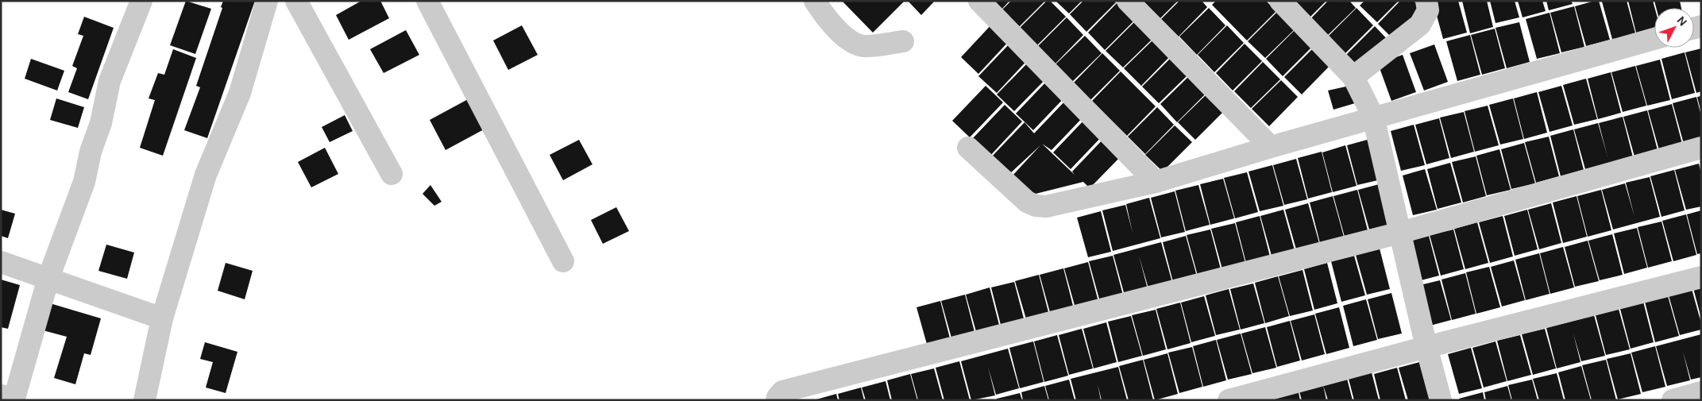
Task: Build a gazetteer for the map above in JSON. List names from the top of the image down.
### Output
{
  "north": "top right"
}
